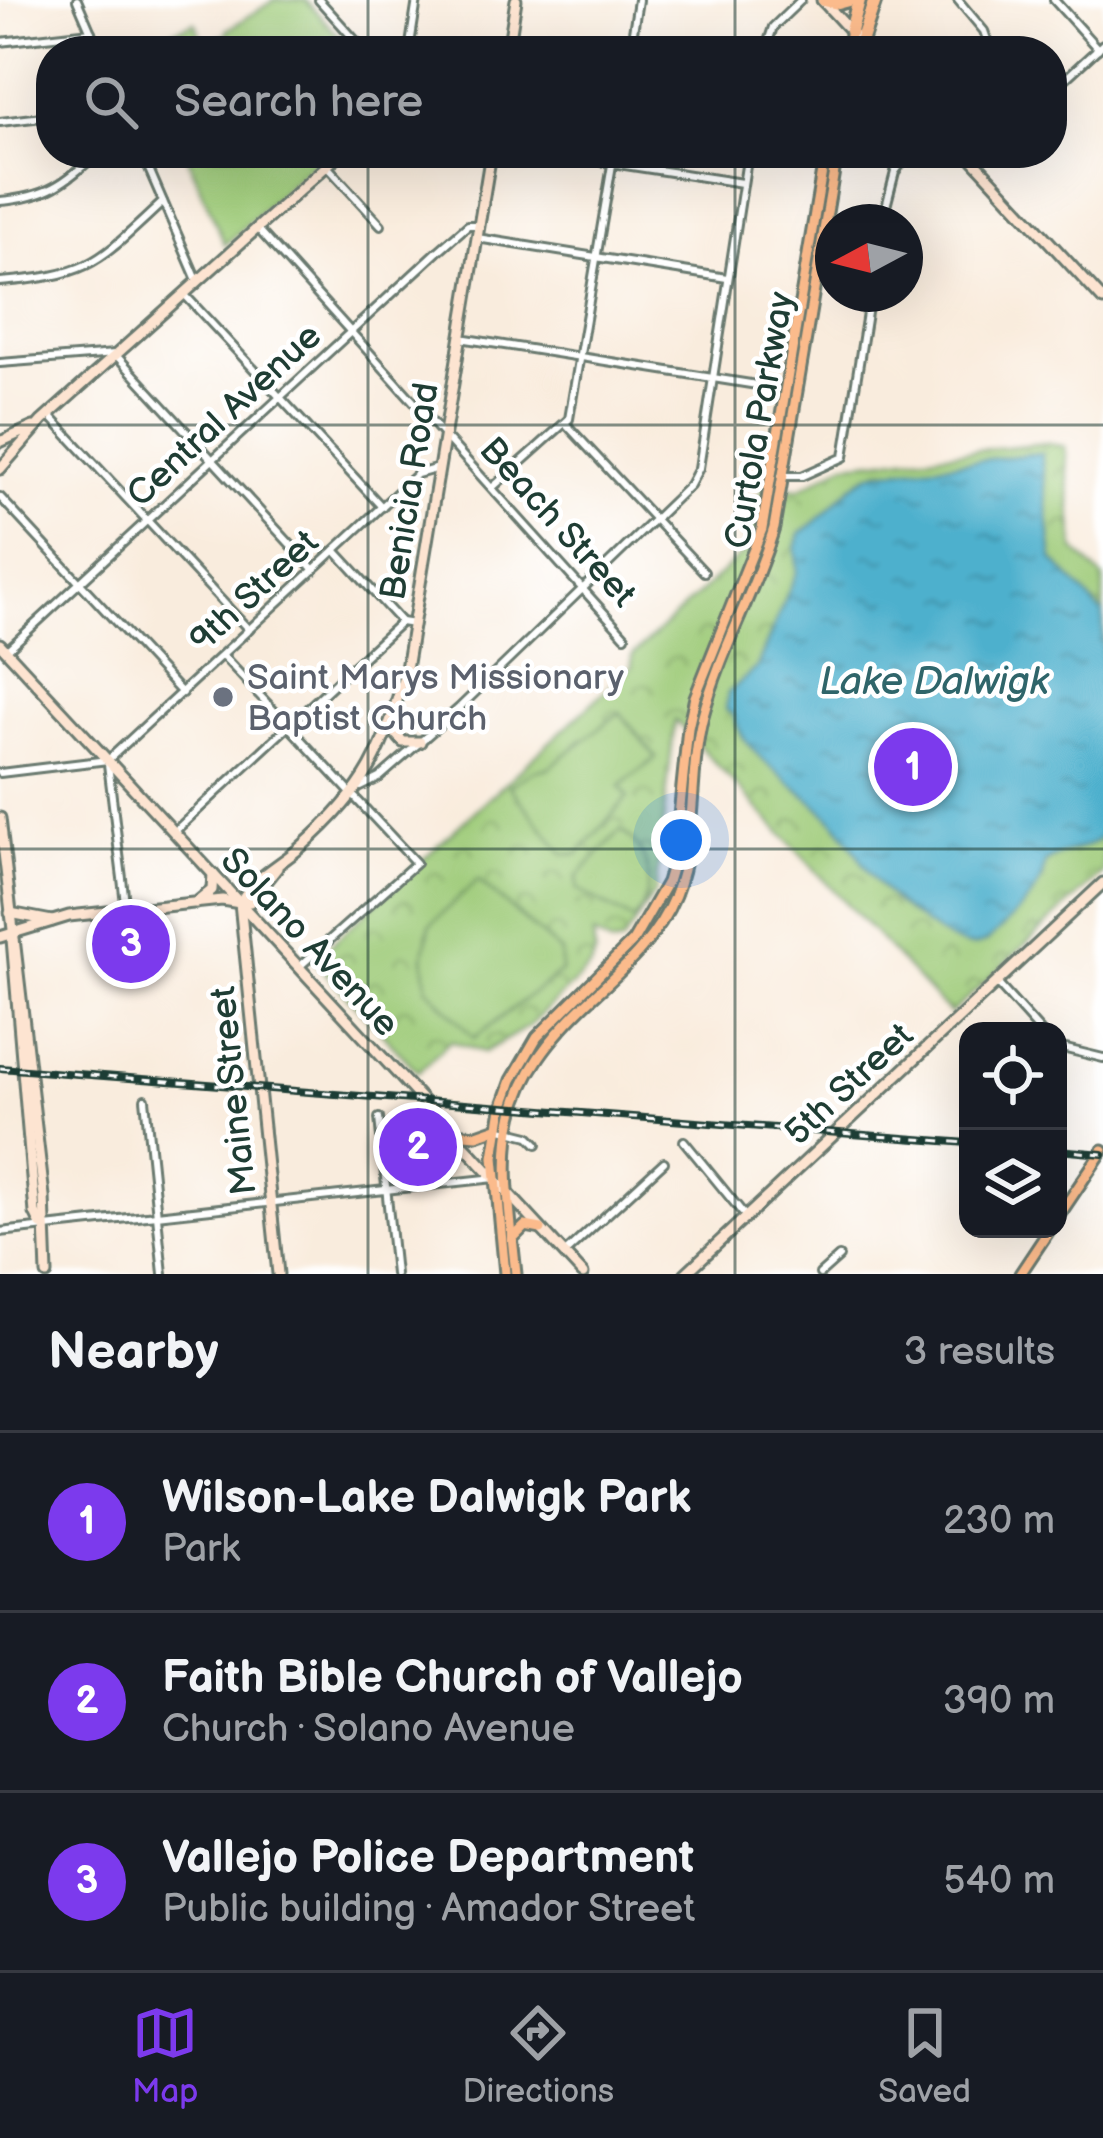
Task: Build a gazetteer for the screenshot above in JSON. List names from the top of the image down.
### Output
{
  "streets": {
    "main road": [
      "Curtola Parkway",
      "Benicia Road",
      "Solano Avenue",
      "5th Street",
      "Maine Street"
    ],
    "street": ["Central Avenue", "Beach Street", "9th Street"]
  },
  "crossings": [
    ["Central Avenue", "Benicia Road"],
    ["Central Avenue", "Beach Street"],
    ["Central Avenue", "Solano Avenue"],
    ["Curtola Parkway", "Solano Avenue"],
    ["Benicia Road", "Beach Street"],
    ["Benicia Road", "9th Street"],
    ["Benicia Road", "Solano Avenue"],
    ["Benicia Road", "Maine Street"],
    ["9th Street", "Solano Avenue"],
    ["Solano Avenue", "Maine Street"]
  ],
  "water": ["Lake Dalwigk"],
  "places": ["Saint Marys Missionary Baptist Church"],
  "north": "left",
  "page": {
    "search": "Search here",
    "pins": ["1", "3", "2"],
    "heading": ["Nearby", "3 results"],
    "list": [
      {
        "mark": "1",
        "name": "Wilson-Lake Dalwigk Park",
        "note": "Park",
        "value": "230 m"
      },
      {
        "mark": "2",
        "name": "Faith Bible Church of Vallejo",
        "note": "Church · Solano Avenue",
        "value": "390 m"
      },
      {
        "mark": "3",
        "name": "Vallejo Police Department",
        "note": "Public building · Amador Street",
        "value": "540 m"
      }
    ],
    "nav": ["Map", "Directions", "Saved"]
  }
}
